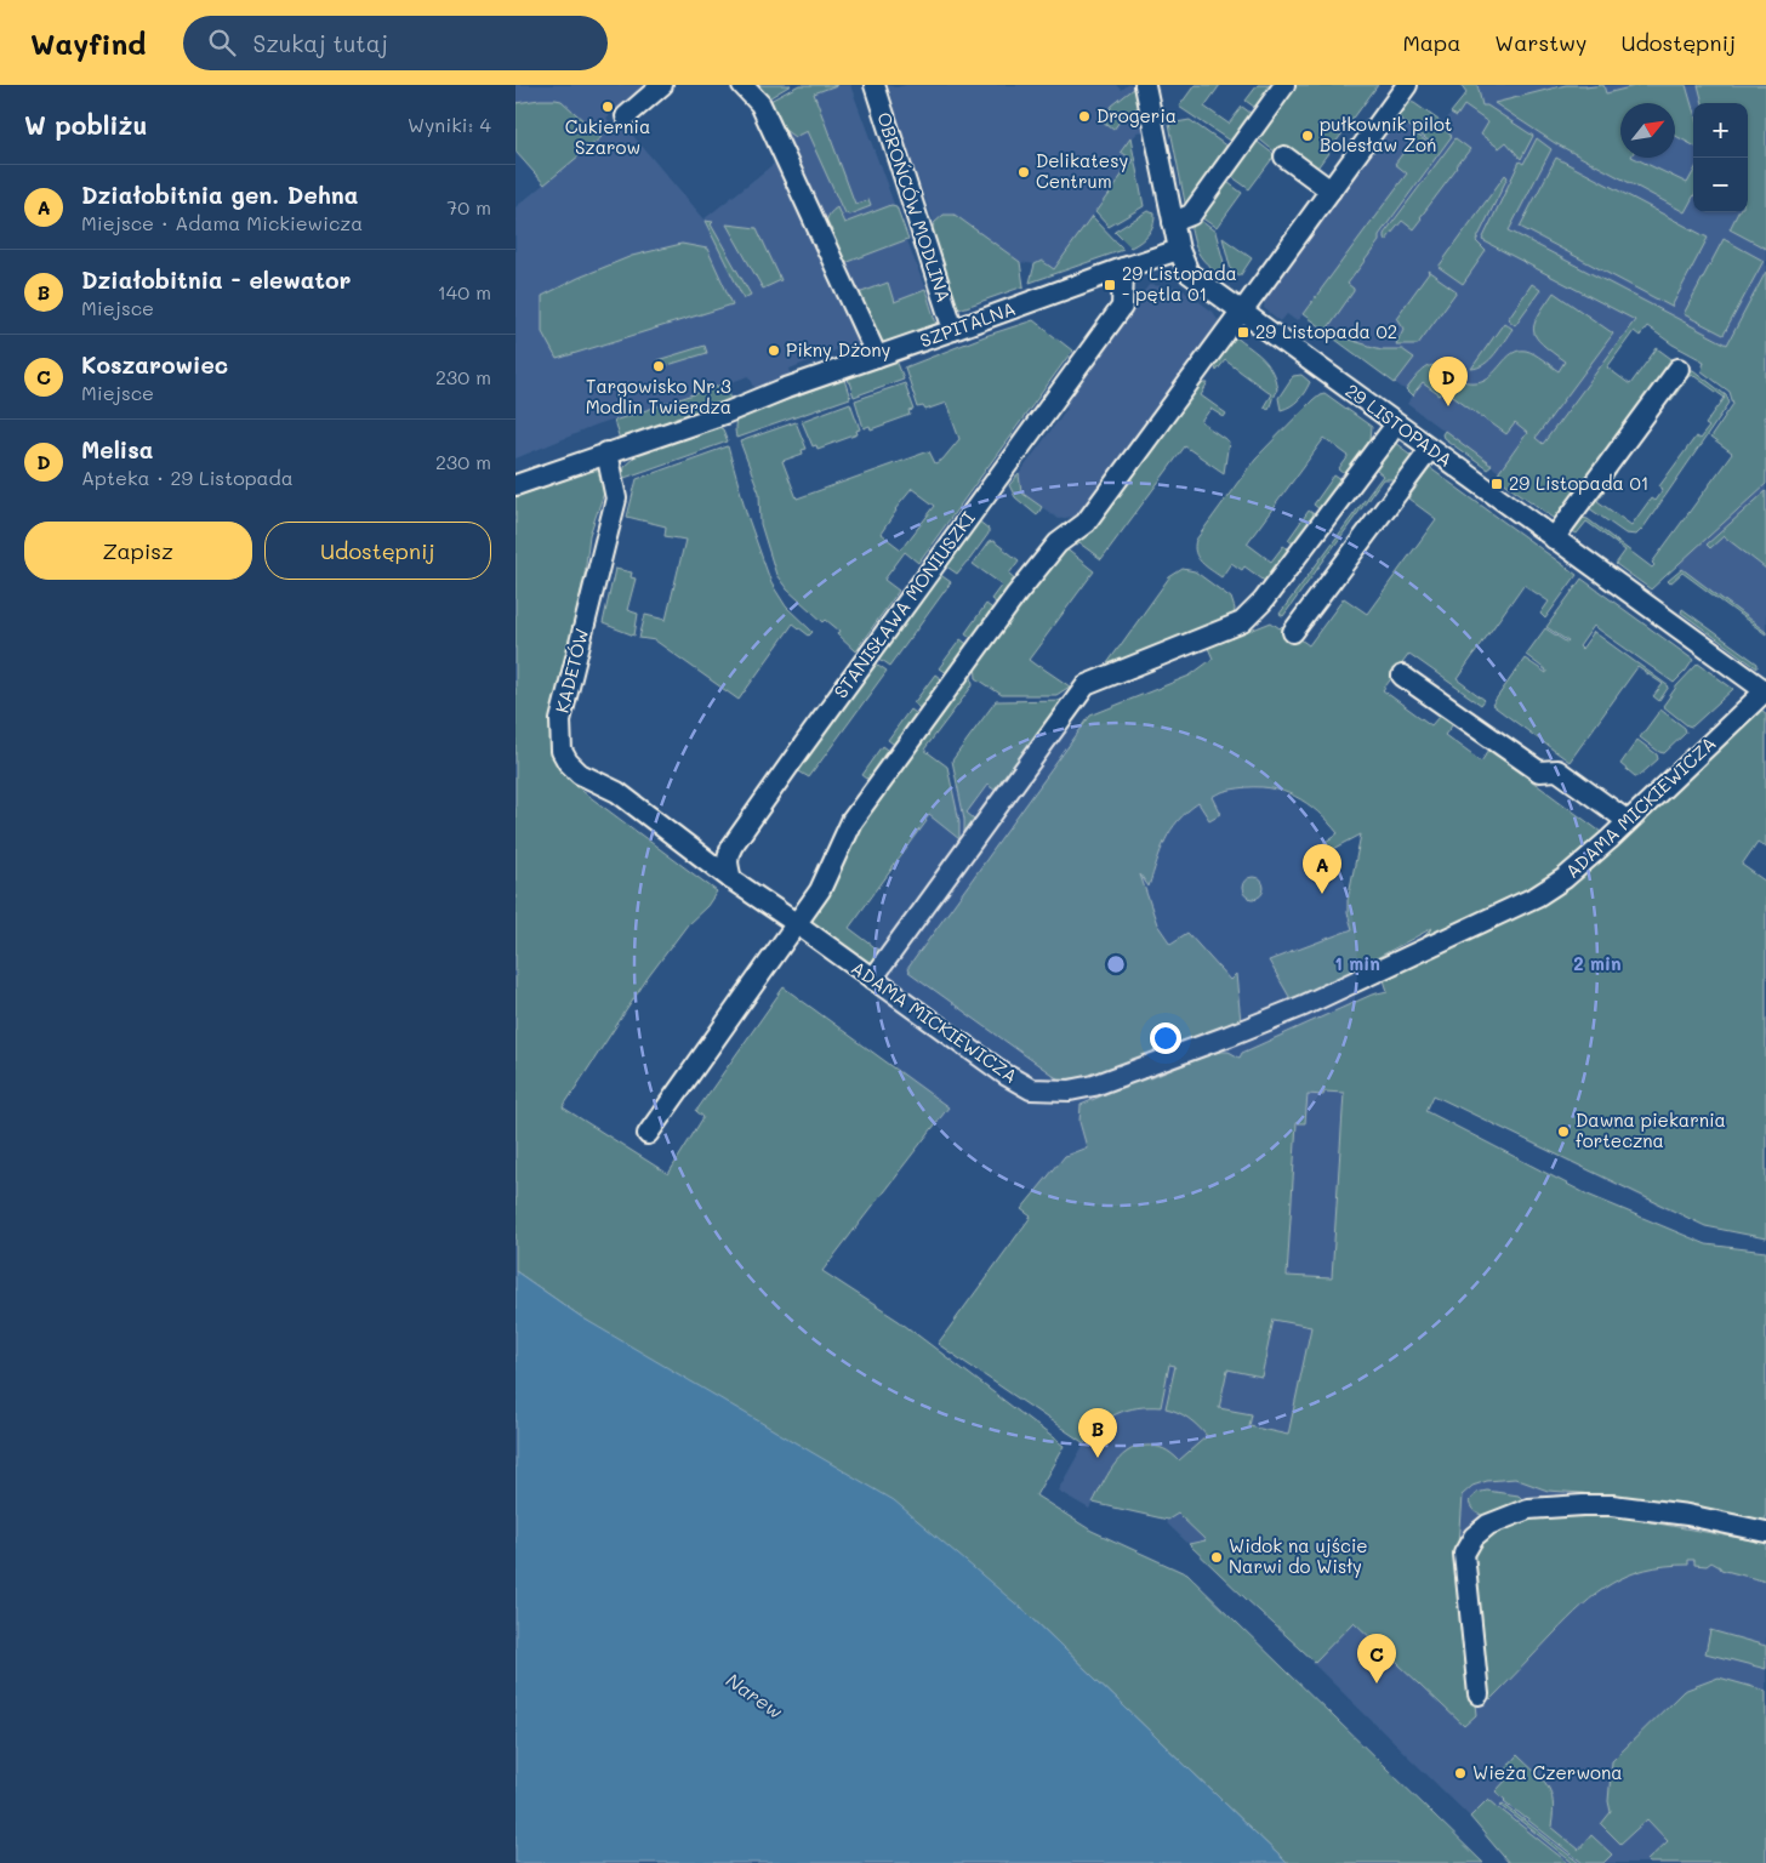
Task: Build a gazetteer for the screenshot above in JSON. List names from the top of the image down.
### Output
{
  "streets": {
    "street": [
      "OBROŃCÓW MODLINA",
      "SZPITALNA",
      "29 LISTOPADA",
      "STANISŁAWA MONIUSZKI",
      "KADETÓW",
      "ADAMA MICKIEWICZA"
    ]
  },
  "crossings": [
    ["OBROŃCÓW MODLINA", "SZPITALNA"],
    ["SZPITALNA", "29 LISTOPADA"],
    ["SZPITALNA", "STANISŁAWA MONIUSZKI"],
    ["SZPITALNA", "KADETÓW"],
    ["29 LISTOPADA", "ADAMA MICKIEWICZA"],
    ["STANISŁAWA MONIUSZKI", "KADETÓW"]
  ],
  "water": ["Narew"],
  "places": {
    "other": [
      "Cukiernia Szarow",
      "Drogeria",
      "pułkownik pilot Bolesław Zoń",
      "Delikatesy Centrum",
      "Pikny Dżony",
      "Targowisko Nr.3 Modlin Twierdza",
      "Dawna piekarnia forteczna",
      "Widok na ujście Narwi do Wisły",
      "Wieża Czerwona"
    ],
    "transit": ["29 Listopada - pętla 01", "29 Listopada 02", "29 Listopada 01"]
  },
  "north": "top right",
  "page": {
    "header": "Wayfind",
    "search": "Szukaj tutaj",
    "nav": ["Mapa", "Warstwy", "Udostępnij"],
    "heading": ["W pobliżu", "Wyniki: 4"],
    "map_buttons": ["+", "−"],
    "list": [
      {
        "mark": "A",
        "name": "Działobitnia gen. Dehna",
        "note": "Miejsce · Adama Mickiewicza",
        "value": "70 m"
      },
      {
        "mark": "B",
        "name": "Działobitnia - elewator",
        "note": "Miejsce",
        "value": "140 m"
      },
      {
        "mark": "C",
        "name": "Koszarowiec",
        "note": "Miejsce",
        "value": "230 m"
      },
      {
        "mark": "D",
        "name": "Melisa",
        "note": "Apteka · 29 Listopada",
        "value": "230 m"
      }
    ],
    "pins": [
      "D",
      "A",
      "B",
      "C"
    ],
    "buttons": ["Zapisz", "Udostępnij"]
  },
  "rings": ["1 min", "2 min"]
}
